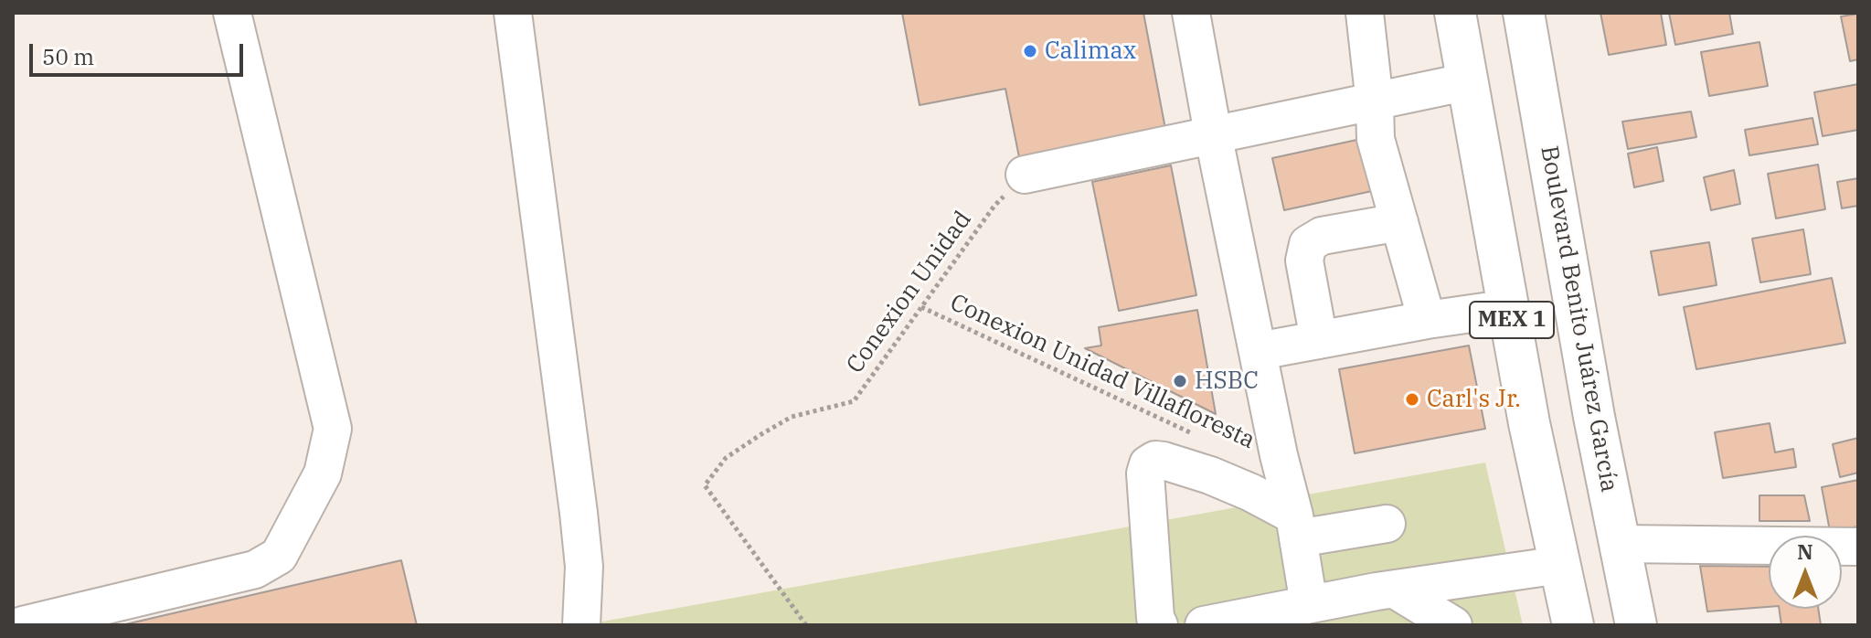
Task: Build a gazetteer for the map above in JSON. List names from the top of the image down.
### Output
{
  "streets": {
    "main road": ["Boulevard Benito Juárez García", "MEX 1"],
    "path": ["Conexion Unidad", "Conexion Unidad Villafloresta"]
  },
  "crossings": [
    ["Conexion Unidad", "Conexion Unidad Villafloresta"]
  ],
  "places": ["Calimax", "HSBC", "Carl's Jr."],
  "scale_bar": "50 m",
  "north": "top"
}
